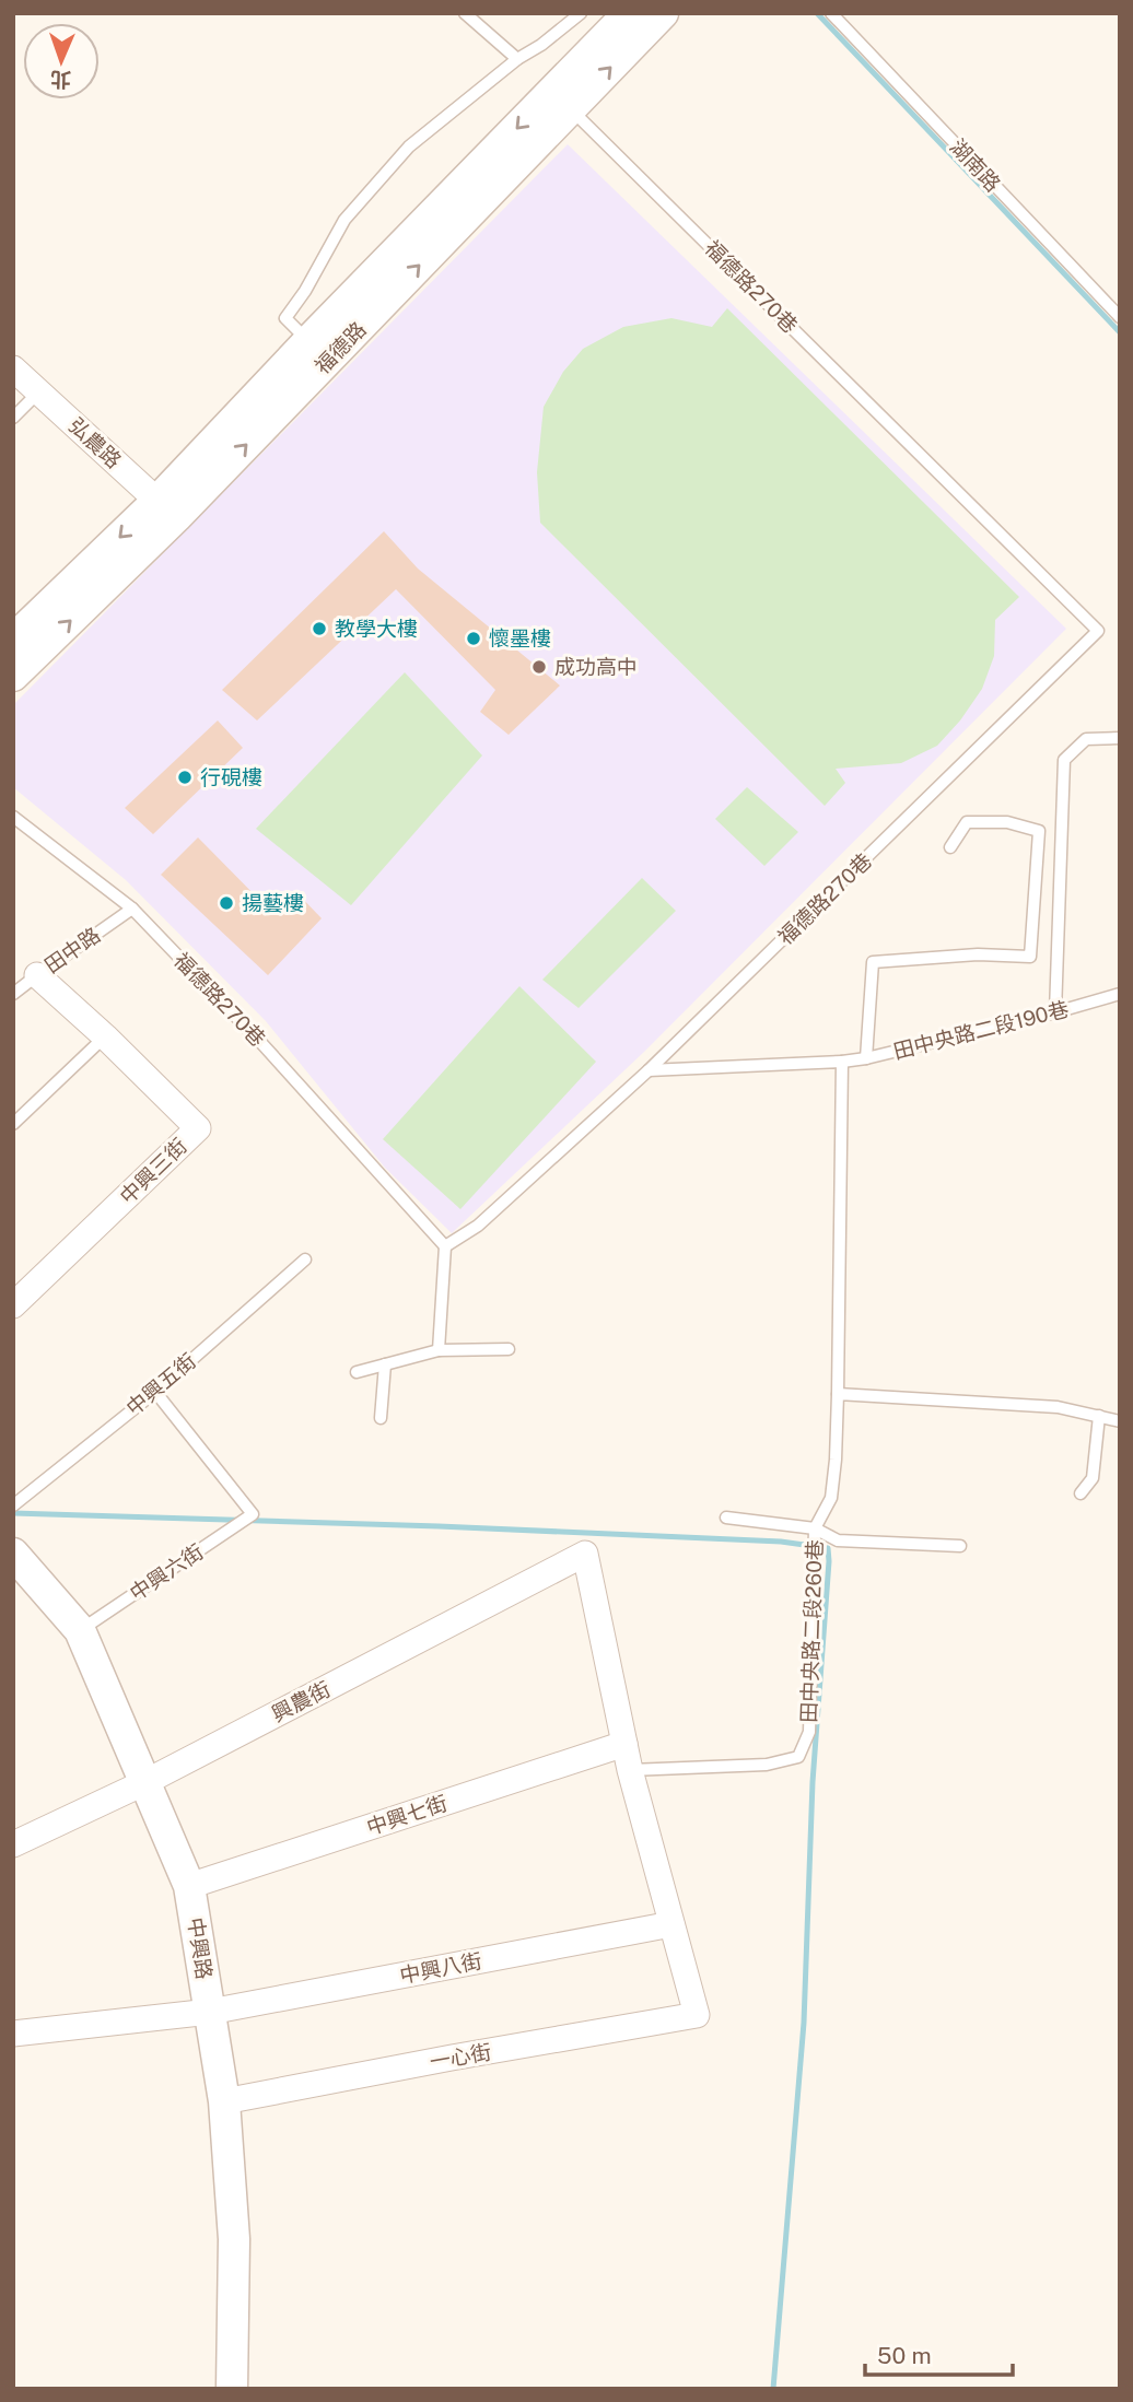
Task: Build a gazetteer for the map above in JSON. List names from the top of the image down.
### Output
{
  "streets": {
    "street": [
      "福德路",
      "弘農路",
      "中興三街",
      "興農街",
      "中興七街",
      "中興路",
      "中興八街",
      "一心街"
    ],
    "lane": [
      "湖南路",
      "福德路270巷",
      "田中路",
      "田中央路二段190巷",
      "中興五街",
      "中興六街",
      "田中央路二段260巷"
    ]
  },
  "crossings": [
    ["福德路270巷", "福德路"],
    ["福德路270巷", "田中路"],
    ["福德路270巷", "田中央路二段190巷"],
    ["福德路", "弘農路"],
    ["田中路", "中興三街"],
    ["田中央路二段190巷", "田中央路二段260巷"],
    ["中興五街", "中興六街"],
    ["中興六街", "中興路"],
    ["興農街", "中興七街"],
    ["興農街", "中興路"],
    ["中興七街", "中興路"],
    ["中興路", "中興八街"],
    ["中興路", "一心街"],
    ["中興八街", "一心街"]
  ],
  "places": [
    "教學大樓",
    "懷墨樓",
    "成功高中",
    "行硯樓",
    "揚藝樓"
  ],
  "scale_bar": "50 m",
  "north": "bottom"
}
